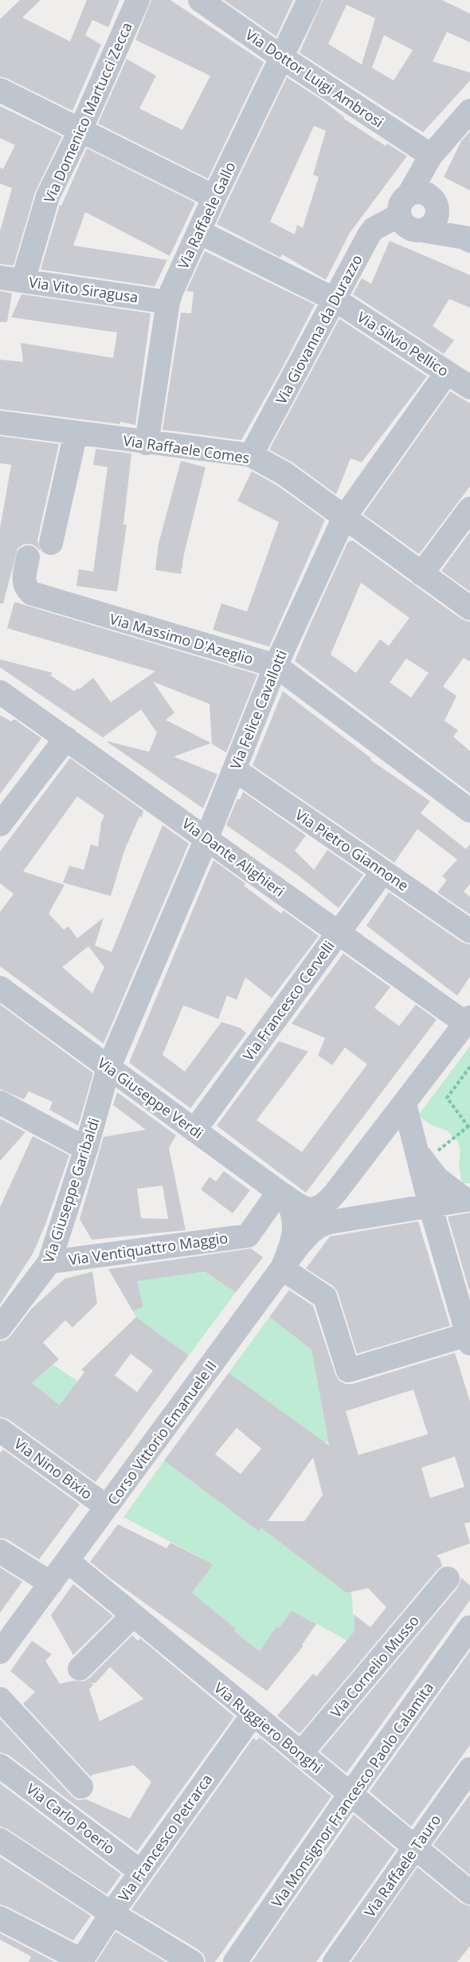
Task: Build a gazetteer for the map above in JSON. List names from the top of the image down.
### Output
{
  "streets": {
    "street": [
      "Via Dottor Luigi Ambrosi",
      "Via Domenico Martucci Zecca",
      "Via Raffaele Gallo",
      "Via Vito Siragusa",
      "Via Giovanna da Durazzo",
      "Via Silvio Pellico",
      "Via Raffaele Comes",
      "Via Massimo D'Azeglio",
      "Via Felice Cavallotti",
      "Via Pietro Giannone",
      "Via Dante Alighieri",
      "Via Francesco Cervelli",
      "Via Giuseppe Verdi",
      "Via Giuseppe Garibaldi",
      "Via Ventiquattro Maggio",
      "Corso Vittorio Emanuele II",
      "Via Nino Bixio",
      "Via Cornelio Musso",
      "Via Ruggiero Bonghi",
      "Via Monsignor Francesco Paolo Calamita",
      "Via Carlo Poerio",
      "Via Francesco Petrarca",
      "Via Raffaele Tauro"
    ]
  },
  "crossings": [
    ["Via Dottor Luigi Ambrosi", "Via Raffaele Gallo"],
    ["Via Domenico Martucci Zecca", "Via Vito Siragusa"],
    ["Via Raffaele Gallo", "Via Vito Siragusa"],
    ["Via Raffaele Gallo", "Via Silvio Pellico"],
    ["Via Raffaele Gallo", "Via Raffaele Comes"],
    ["Via Giovanna da Durazzo", "Via Silvio Pellico"],
    ["Via Giovanna da Durazzo", "Via Raffaele Comes"],
    ["Via Silvio Pellico", "Via Felice Cavallotti"],
    ["Via Raffaele Comes", "Via Felice Cavallotti"],
    ["Via Massimo D'Azeglio", "Via Felice Cavallotti"],
    ["Via Felice Cavallotti", "Via Pietro Giannone"],
    ["Via Felice Cavallotti", "Via Dante Alighieri"],
    ["Via Felice Cavallotti", "Via Giuseppe Verdi"],
    ["Via Felice Cavallotti", "Via Giuseppe Garibaldi"],
    ["Via Pietro Giannone", "Via Francesco Cervelli"],
    ["Via Dante Alighieri", "Via Francesco Cervelli"],
    ["Via Francesco Cervelli", "Via Giuseppe Verdi"],
    ["Via Giuseppe Verdi", "Via Giuseppe Garibaldi"],
    ["Via Giuseppe Verdi", "Via Ventiquattro Maggio"],
    ["Via Giuseppe Garibaldi", "Via Ventiquattro Maggio"],
    ["Corso Vittorio Emanuele II", "Via Nino Bixio"],
    ["Corso Vittorio Emanuele II", "Via Ruggiero Bonghi"],
    ["Via Cornelio Musso", "Via Ruggiero Bonghi"],
    ["Via Ruggiero Bonghi", "Via Monsignor Francesco Paolo Calamita"],
    ["Via Ruggiero Bonghi", "Via Francesco Petrarca"],
    ["Via Ruggiero Bonghi", "Via Raffaele Tauro"],
    ["Via Carlo Poerio", "Via Francesco Petrarca"]
  ]
}
